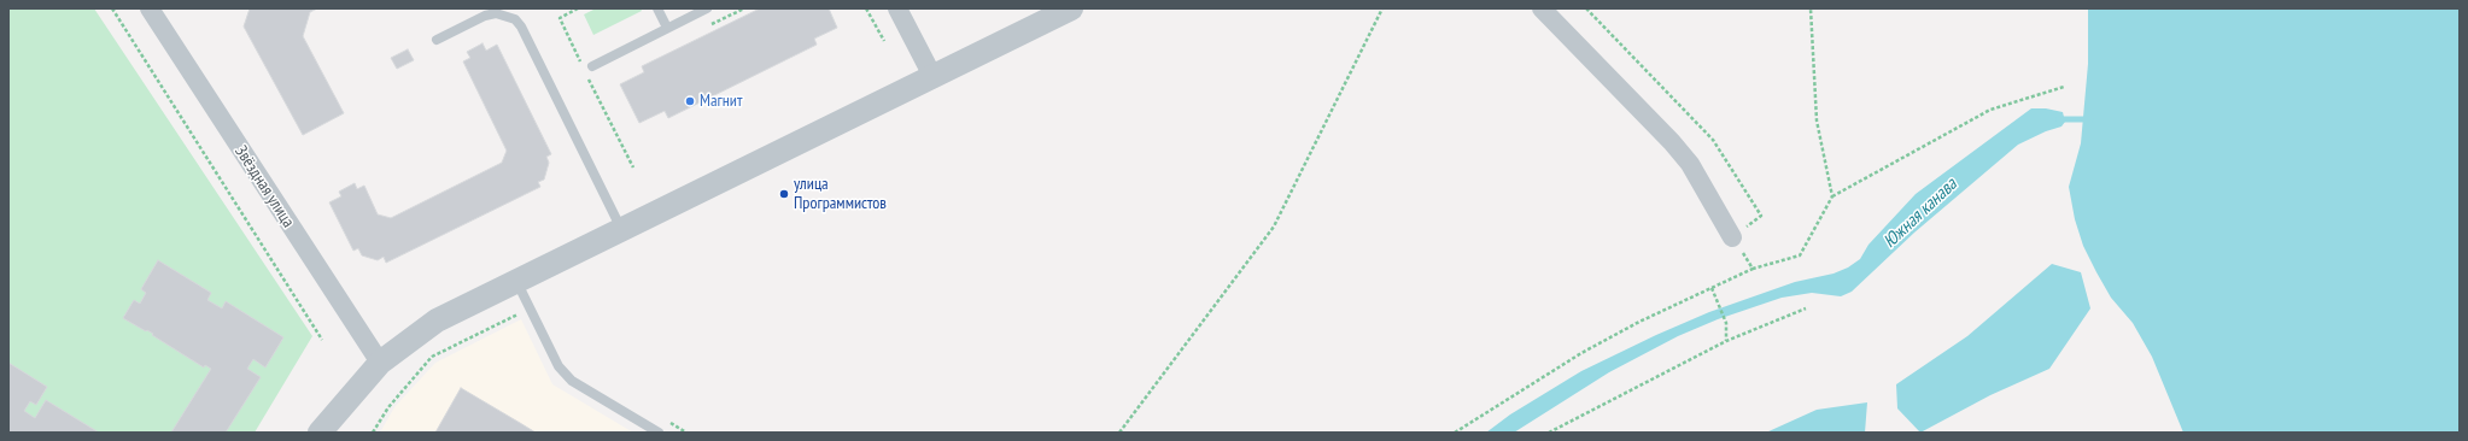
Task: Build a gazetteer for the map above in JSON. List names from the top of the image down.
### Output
{
  "streets": {
    "street": ["Звёздная улица"]
  },
  "water": ["Южная канава"],
  "places": ["Магнит", "улица Программистов"]
}
